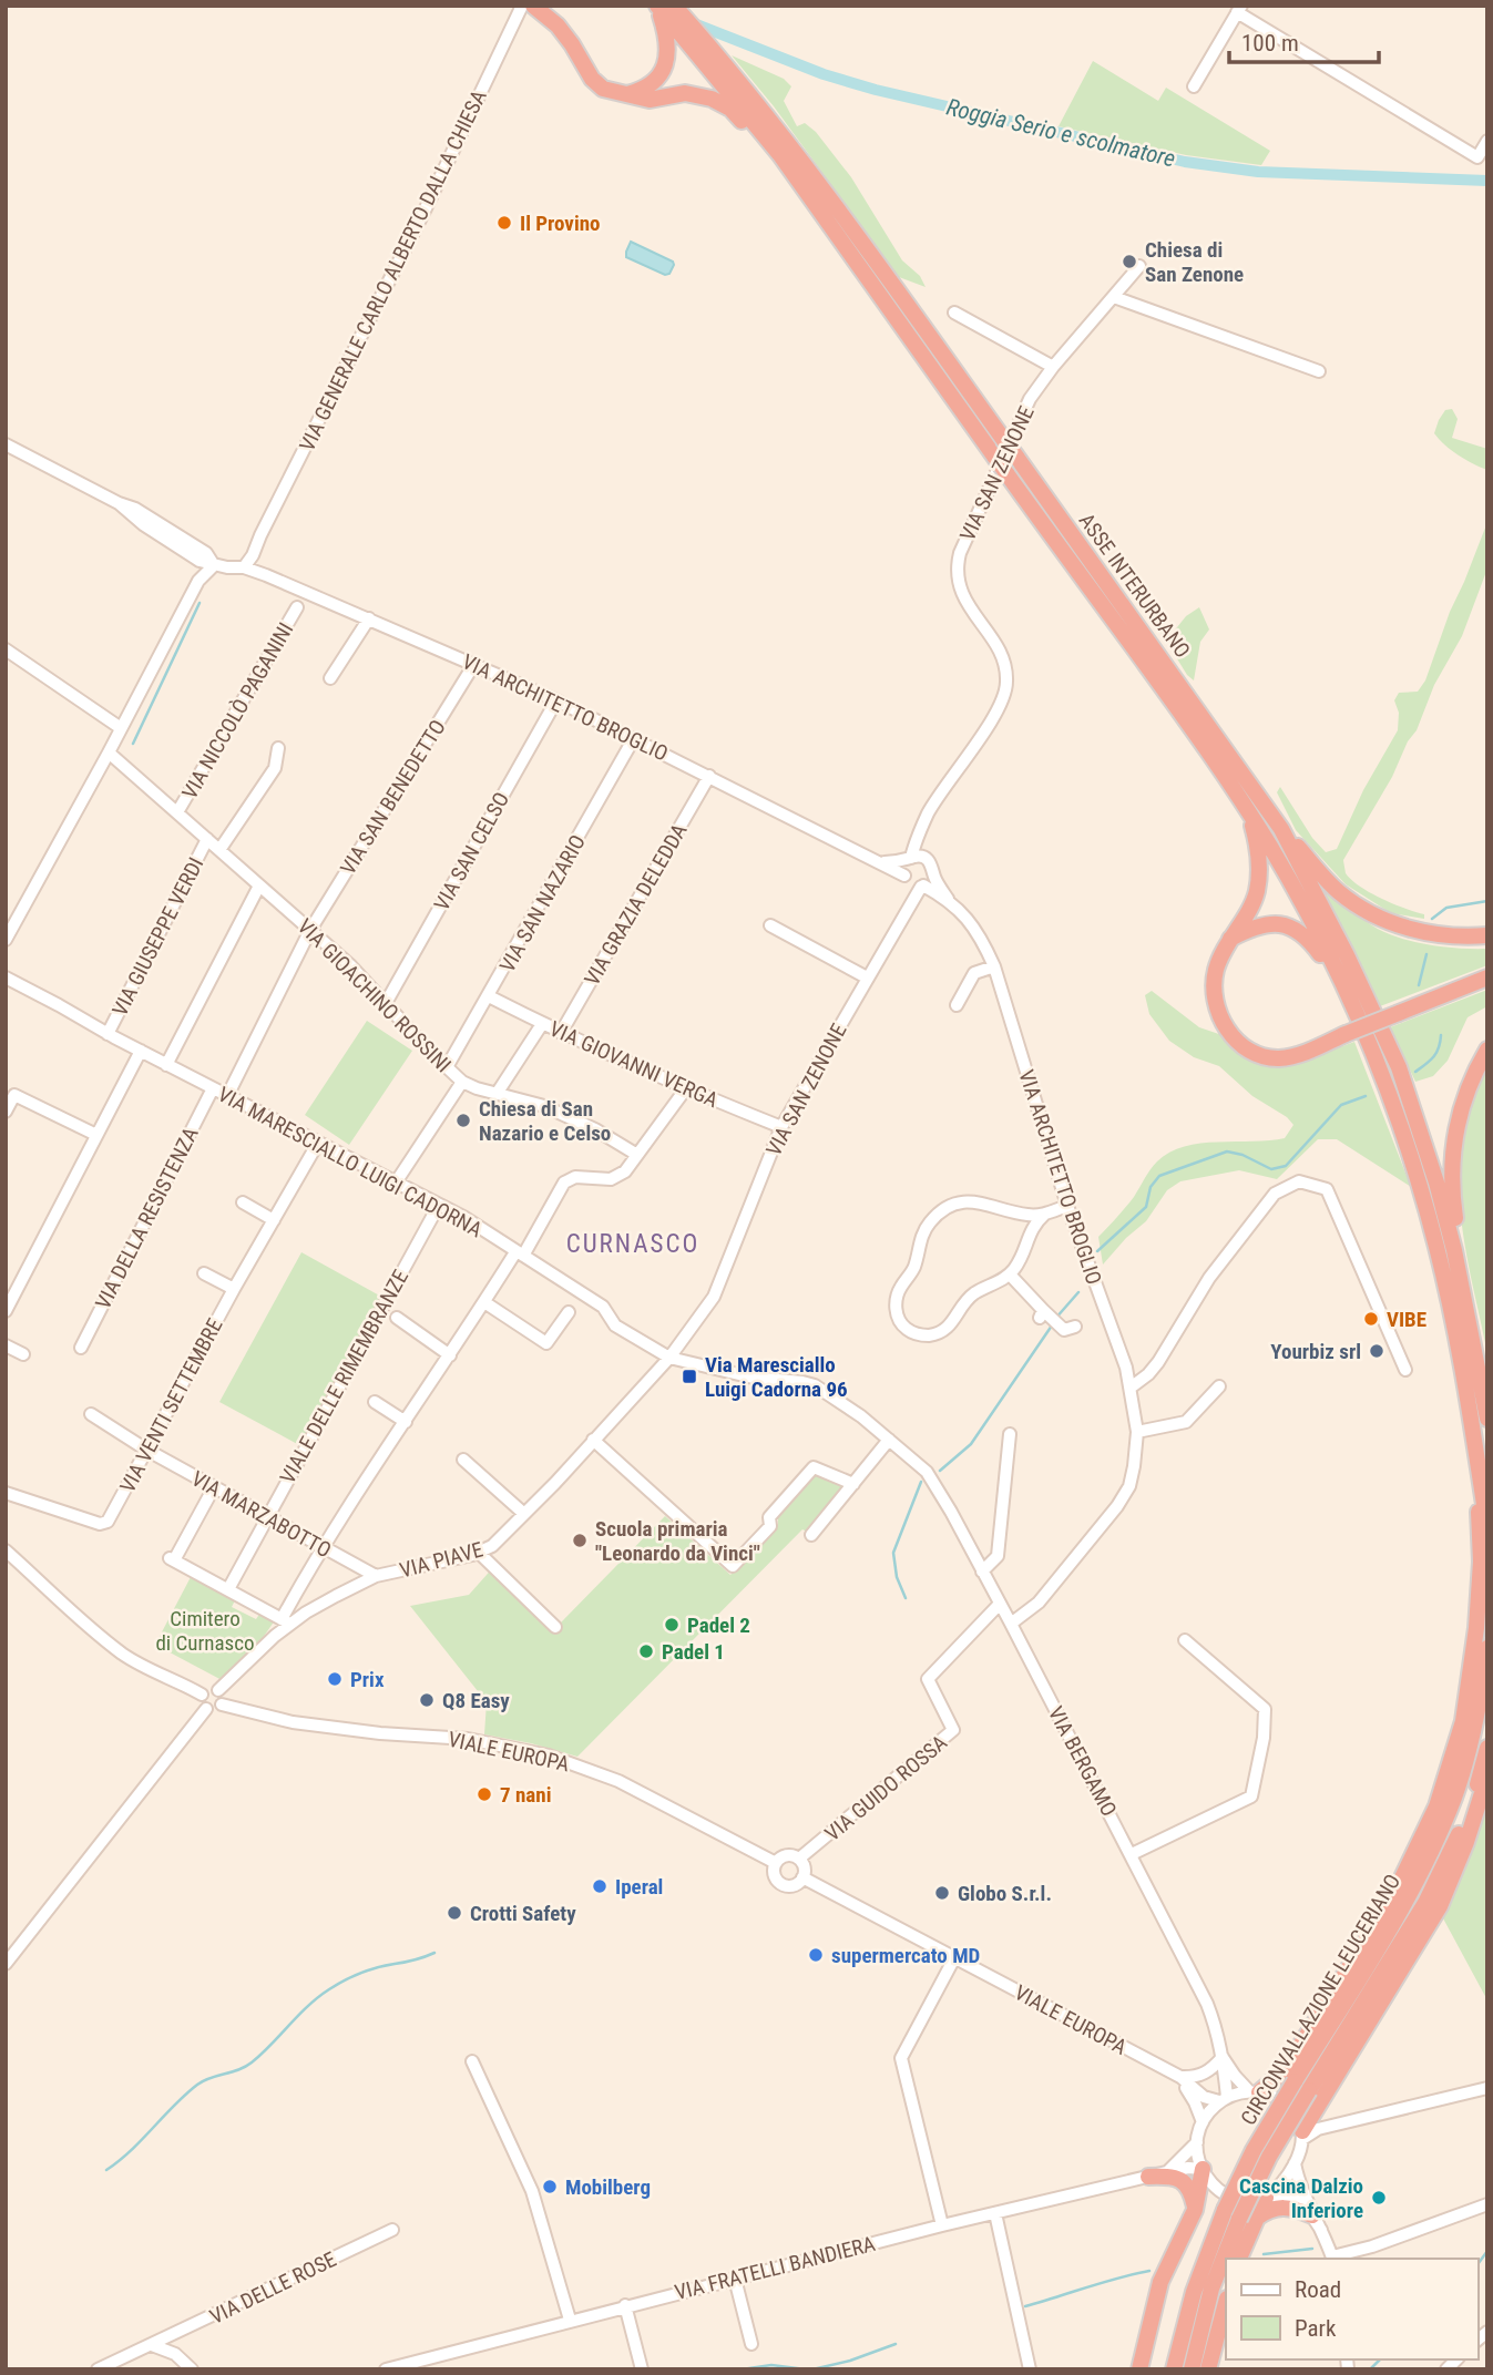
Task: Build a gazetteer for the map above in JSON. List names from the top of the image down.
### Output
{
  "streets": {
    "highway": ["ASSE INTERURBANO", "CIRCONVALLAZIONE LEUCERIANO"],
    "street": [
      "VIA GENERALE CARLO ALBERTO DALLA CHIESA",
      "VIA SAN ZENONE",
      "VIA ARCHITETTO BROGLIO",
      "VIA NICCOLÒ PAGANINI",
      "VIA SAN BENEDETTO",
      "VIA SAN CELSO",
      "VIA SAN NAZARIO",
      "VIA GRAZIA DELEDDA",
      "VIA GIUSEPPE VERDI",
      "VIA GIOACHINO ROSSINI",
      "VIA GIOVANNI VERGA",
      "VIA MARESCIALLO LUIGI CADORNA",
      "VIA DELLA RESISTENZA",
      "VIALE DELLE RIMEMBRANZE",
      "VIA VENTI SETTEMBRE",
      "VIA MARZABOTTO",
      "VIA PIAVE",
      "VIALE EUROPA",
      "VIA BERGAMO",
      "VIA GUIDO ROSSA",
      "VIA FRATELLI BANDIERA",
      "VIA DELLE ROSE"
    ]
  },
  "crossings": [
    ["VIA GENERALE CARLO ALBERTO DALLA CHIESA", "VIA ARCHITETTO BROGLIO"],
    ["VIA SAN ZENONE", "VIA ARCHITETTO BROGLIO"],
    ["VIA SAN ZENONE", "VIA GIOVANNI VERGA"],
    ["VIA SAN ZENONE", "VIA MARESCIALLO LUIGI CADORNA"],
    ["VIA SAN ZENONE", "VIA PIAVE"],
    ["VIA ARCHITETTO BROGLIO", "VIA SAN BENEDETTO"],
    ["VIA ARCHITETTO BROGLIO", "VIA SAN CELSO"],
    ["VIA ARCHITETTO BROGLIO", "VIA SAN NAZARIO"],
    ["VIA ARCHITETTO BROGLIO", "VIA GRAZIA DELEDDA"],
    ["VIA ARCHITETTO BROGLIO", "VIA BERGAMO"],
    ["VIA NICCOLÒ PAGANINI", "VIA GIOACHINO ROSSINI"],
    ["VIA SAN BENEDETTO", "VIA GIOACHINO ROSSINI"],
    ["VIA SAN BENEDETTO", "VIA MARESCIALLO LUIGI CADORNA"],
    ["VIA SAN CELSO", "VIA GIOACHINO ROSSINI"],
    ["VIA SAN NAZARIO", "VIA GIOACHINO ROSSINI"],
    ["VIA SAN NAZARIO", "VIA GIOVANNI VERGA"],
    ["VIA GRAZIA DELEDDA", "VIA GIOVANNI VERGA"],
    ["VIA GIUSEPPE VERDI", "VIA GIOACHINO ROSSINI"],
    ["VIA GIUSEPPE VERDI", "VIA MARESCIALLO LUIGI CADORNA"],
    ["VIA MARESCIALLO LUIGI CADORNA", "VIA DELLA RESISTENZA"],
    ["VIA MARESCIALLO LUIGI CADORNA", "VIALE DELLE RIMEMBRANZE"],
    ["VIA MARESCIALLO LUIGI CADORNA", "VIA VENTI SETTEMBRE"],
    ["VIA MARESCIALLO LUIGI CADORNA", "VIA PIAVE"],
    ["VIA MARESCIALLO LUIGI CADORNA", "VIA BERGAMO"],
    ["VIALE DELLE RIMEMBRANZE", "VIA MARZABOTTO"],
    ["VIA VENTI SETTEMBRE", "VIA MARZABOTTO"],
    ["VIA MARZABOTTO", "VIA PIAVE"],
    ["VIA PIAVE", "VIALE EUROPA"],
    ["VIALE EUROPA", "VIA BERGAMO"],
    ["VIALE EUROPA", "VIA GUIDO ROSSA"],
    ["VIALE EUROPA", "VIA FRATELLI BANDIERA"],
    ["VIA BERGAMO", "VIA GUIDO ROSSA"],
    ["VIA BERGAMO", "VIA FRATELLI BANDIERA"]
  ],
  "districts": ["CURNASCO"],
  "water": ["Roggia Serio e scolmatore"],
  "parks": ["Cimitero di Curnasco"],
  "places": {
    "other": [
      "Il Provino",
      "Chiesa di San Zenone",
      "Chiesa di San Nazario e Celso",
      "VIBE",
      "Yourbiz srl",
      "Scuola primaria \"Leonardo da Vinci\"",
      "Padel 2",
      "Padel 1",
      "Prix",
      "Q8 Easy",
      "7 nani",
      "Iperal",
      "Globo S.r.l.",
      "Crotti Safety",
      "supermercato MD",
      "Mobilberg",
      "Cascina Dalzio Inferiore"
    ],
    "transit": ["Via Maresciallo Luigi Cadorna 96"]
  },
  "legend": ["Road", "Park"],
  "scale_bar": "100 m"
}
